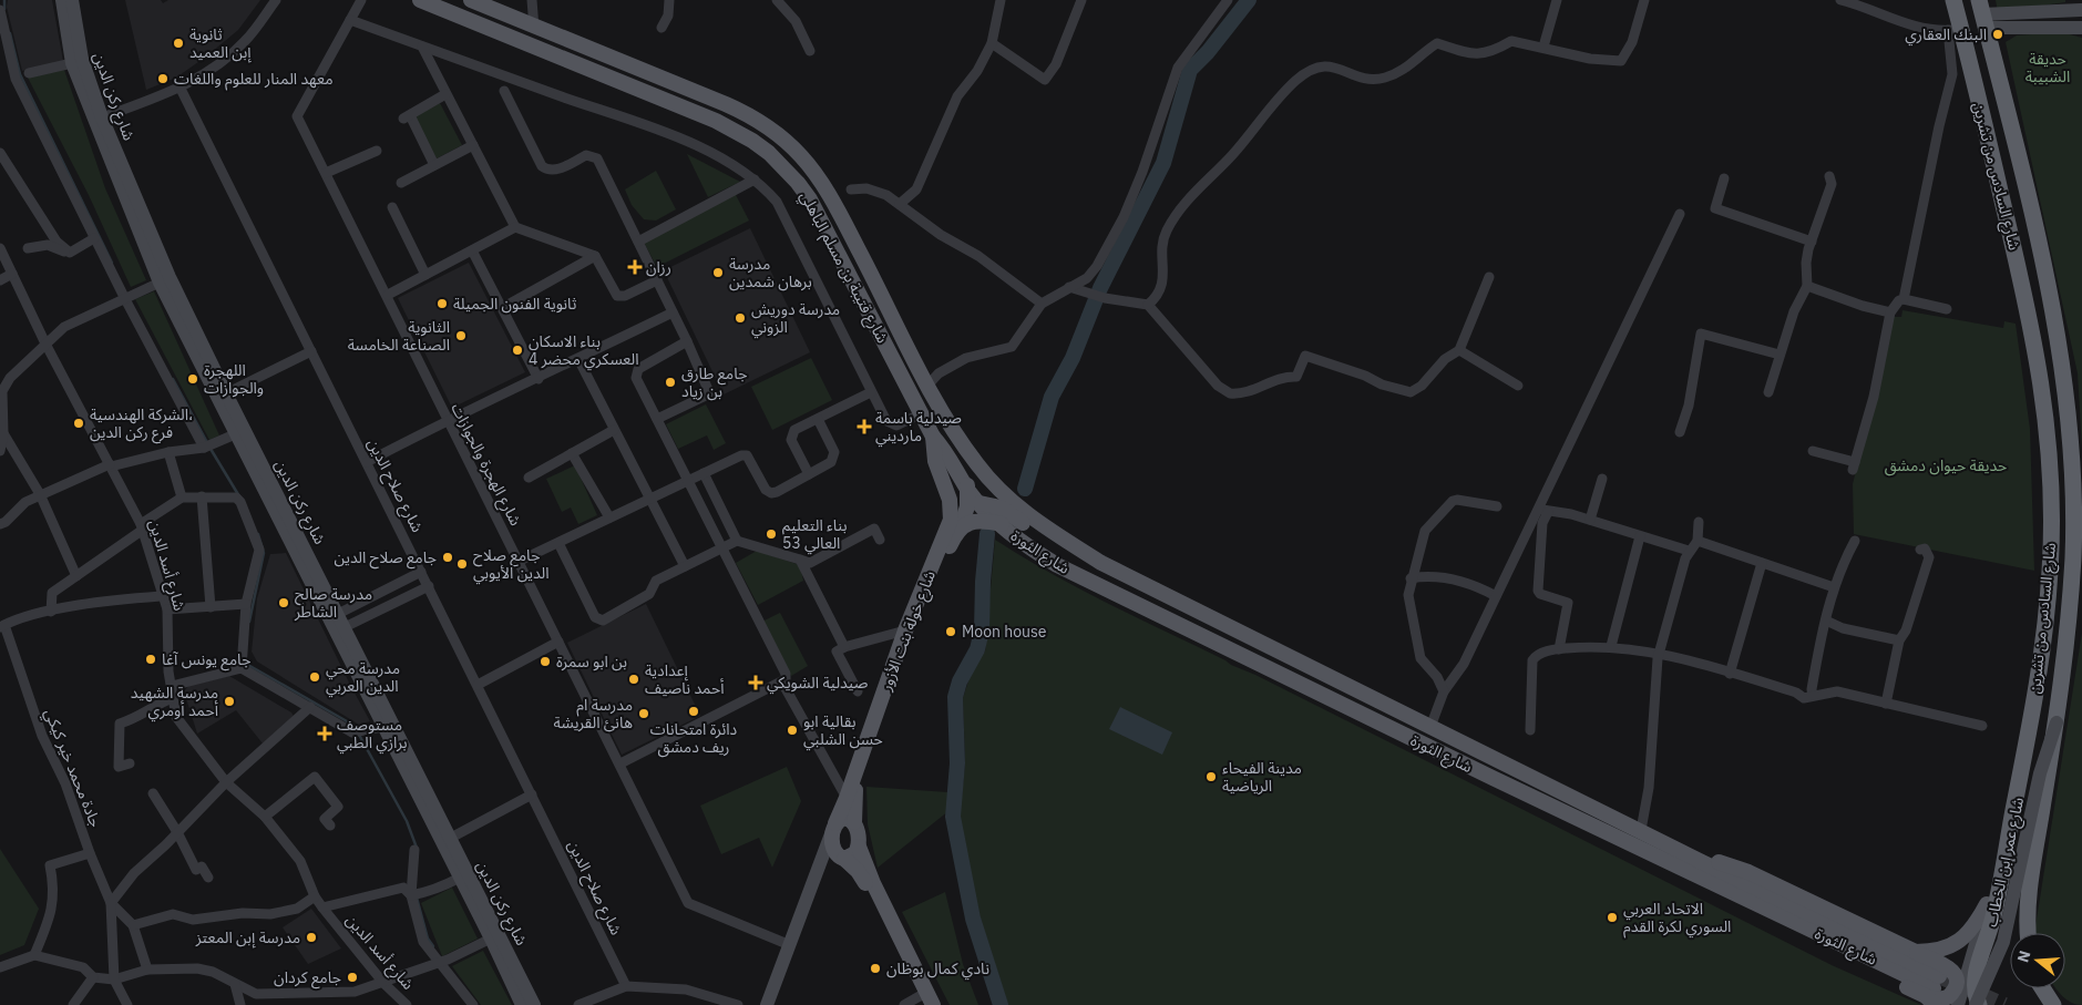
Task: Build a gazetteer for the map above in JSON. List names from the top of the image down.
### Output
{
  "streets": {
    "highway": ["شارع السادس من تشرين"],
    "main road": [
      "شارع ركن الدين",
      "شارع قتيبة بن مسلم الباهلي",
      "شارع الثورة",
      "شارع خولة بنت الأزور",
      "شارع عمر إبن الخطاب"
    ],
    "street": [
      "شارع الهجرة والجوازات",
      "شارع صلاح الدين",
      "شارع أسد الدين",
      "جادة محمد خير كيكي"
    ]
  },
  "crossings": [
    ["شارع السادس من تشرين", "شارع عمر إبن الخطاب"],
    ["شارع قتيبة بن مسلم الباهلي", "شارع الثورة"]
  ],
  "parks": ["حديقة الشبيبة", "حديقة حيوان دمشق"],
  "places": {
    "other": [
      "البنك العقاري",
      "ثانوية إبن العميد",
      "معهد المنار للعلوم واللغات",
      "مدرسة برهان شمدين",
      "ثانوية الفنون الجميلة",
      "مدرسة دوريش الزوني",
      "الثانوية الصناعة الخامسة",
      "بناء الاسكان العسكري محضر 4",
      "اللهجرة والجوازات",
      "جامع طارق بن زياد",
      "الشركة الهندسية، فرع ركن الدين",
      "بناء التعليم العالي 53",
      "جامع صلاح الدين",
      "جامع صلاح الدين الأيوبي",
      "مدرسة صالح الشاطر",
      "Moon house",
      "جامع يونس آغا",
      "بن ابو سمرة",
      "مدرسة محي الدين العربي",
      "إعدادية أحمد ناصيف",
      "مدرسة الشهيد أحمد أومري",
      "دائرة امتحانات ريف دمشق",
      "مدرسة ام هانئ القريشة",
      "بقالية ابو حسن الشلبي",
      "مدينة الفيحاء الرياضية",
      "الاتحاد العربي السوري لكرة القدم",
      "مدرسة إبن المعتز",
      "نادي كمال بوظان",
      "جامع كردان"
    ],
    "health": [
      "رزان",
      "صيدلية باسمة مارديني",
      "صيدلية الشويكي",
      "مستوصف برازي الطبي"
    ]
  },
  "north": "left"
}
